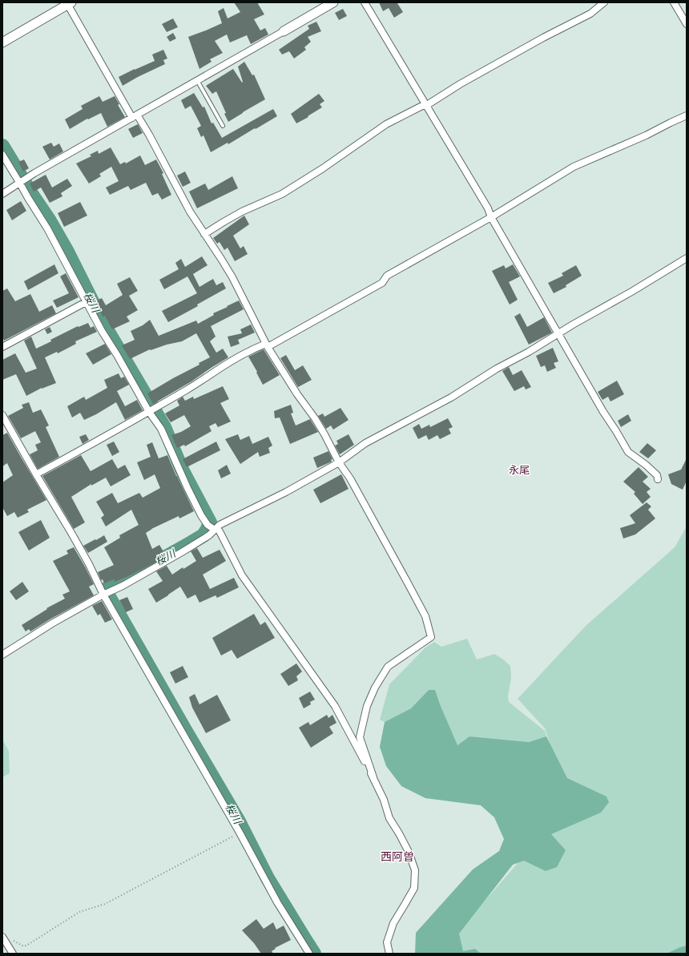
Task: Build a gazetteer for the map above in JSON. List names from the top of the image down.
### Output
{
  "districts": ["永尾", "西阿曽"],
  "water": ["桜川"]
}
